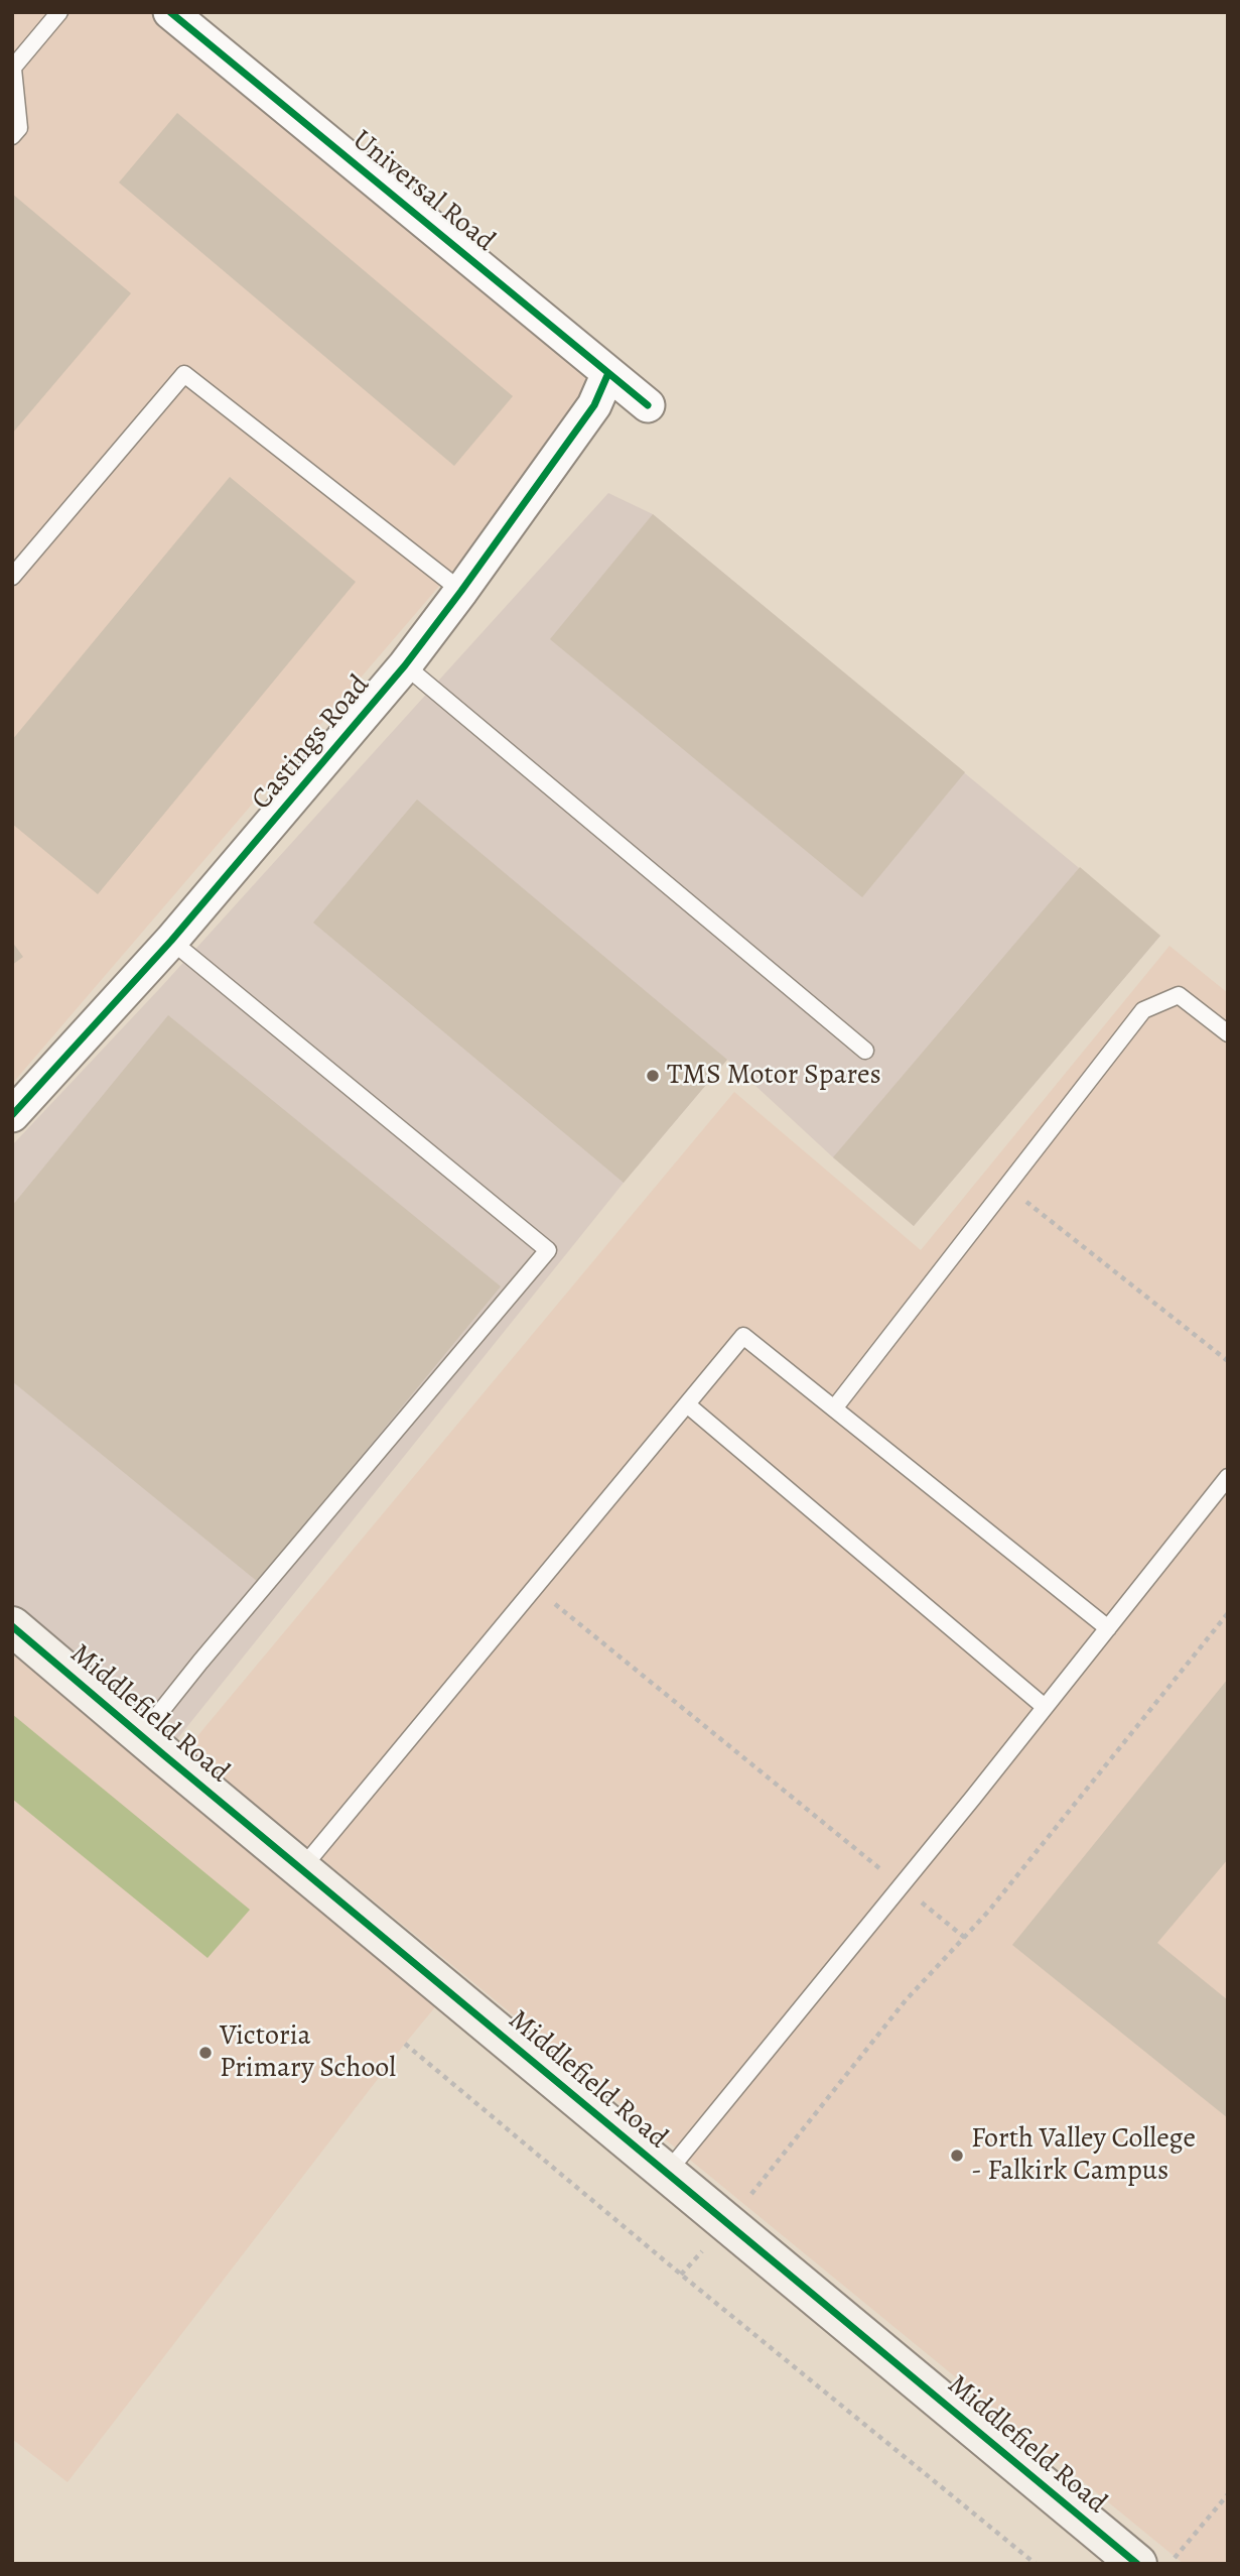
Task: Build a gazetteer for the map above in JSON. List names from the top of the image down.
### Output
{
  "streets": {
    "street": ["Universal Road", "Castings Road", "Middlefield Road"]
  },
  "crossings": [
    ["Universal Road", "Castings Road"]
  ],
  "places": ["TMS Motor Spares", "Victoria Primary School", "Forth Valley College - Falkirk Campus"]
}
